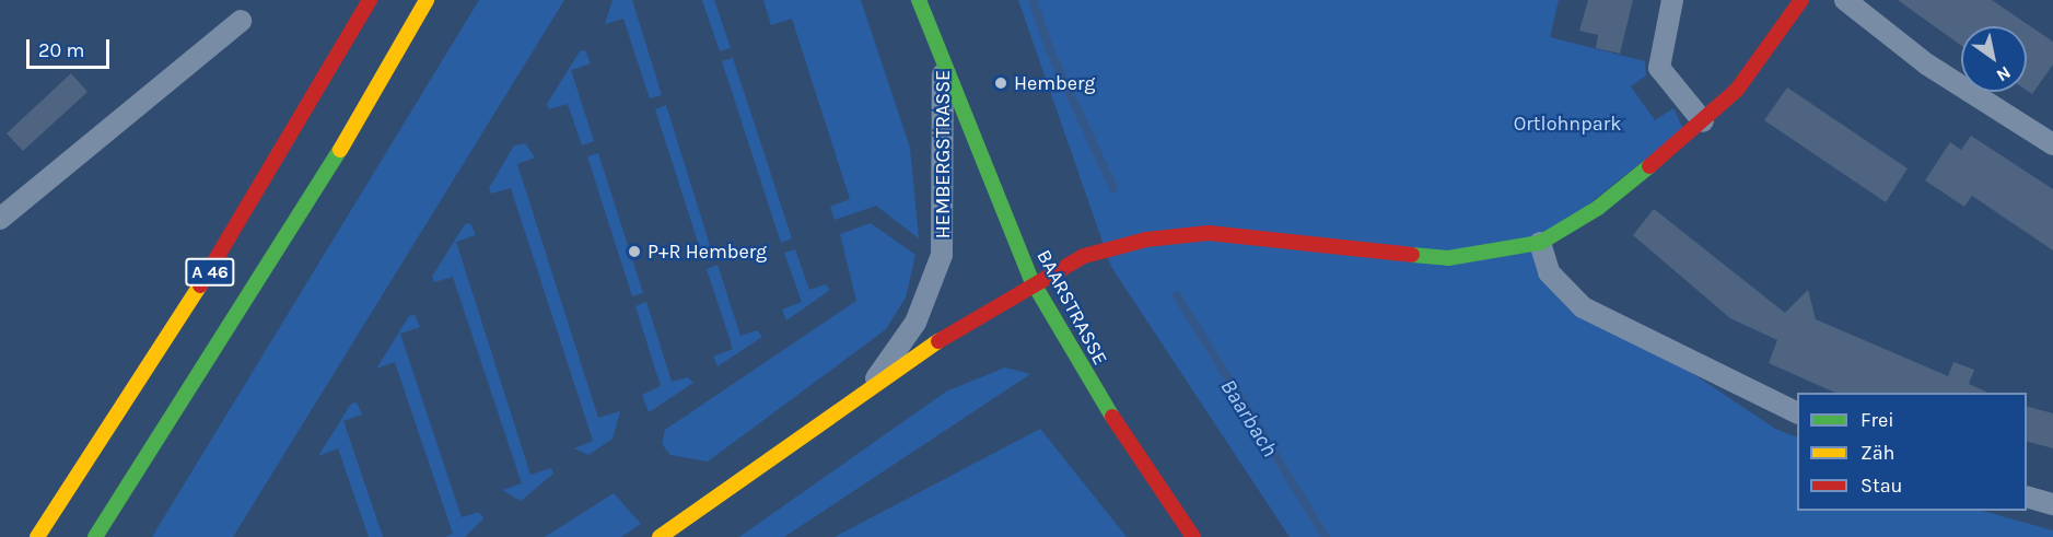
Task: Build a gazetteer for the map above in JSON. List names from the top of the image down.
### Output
{
  "streets": {
    "main road": ["HEMBERGSTRASSE", "A 46", "BAARSTRASSE"]
  },
  "crossings": [
    ["HEMBERGSTRASSE", "BAARSTRASSE"]
  ],
  "water": ["Baarbach"],
  "parks": ["Ortlohnpark"],
  "places": ["Hemberg", "P+R Hemberg"],
  "legend": ["Frei", "Zäh", "Stau"],
  "scale_bar": "20 m",
  "north": "bottom right"
}
